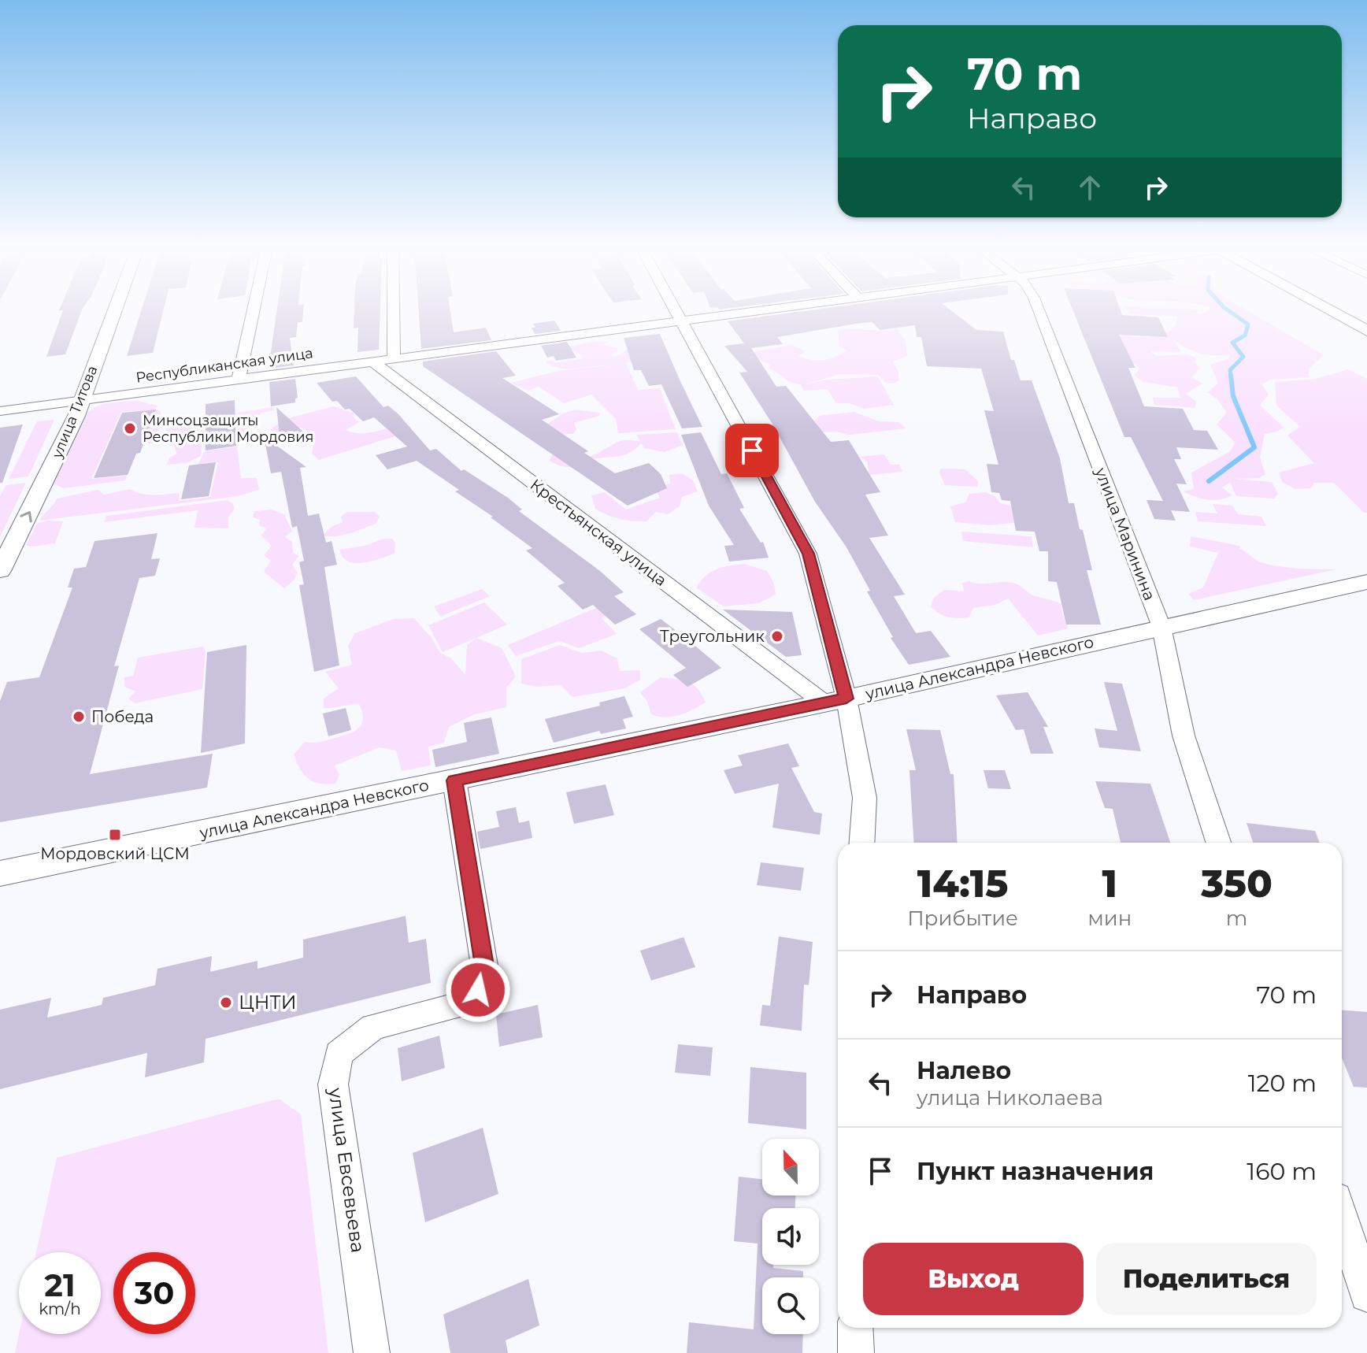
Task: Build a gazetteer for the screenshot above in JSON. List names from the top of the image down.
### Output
{
  "streets": {
    "main road": ["улица Титова", "улица Александра Невского"],
    "street": [
      "Республиканская улица",
      "Крестьянская улица",
      "улица Маринина",
      "улица Евсевьева"
    ]
  },
  "crossings": [
    ["Республиканская улица", "улица Титова"],
    ["Республиканская улица", "Крестьянская улица"],
    ["Крестьянская улица", "улица Александра Невского"],
    ["улица Маринина", "улица Александра Невского"],
    ["улица Александра Невского", "улица Евсевьева"]
  ],
  "one_way": ["улица Титова"],
  "places": {
    "other": [
      "Минсоцзащиты Республики Мордовия",
      "Треугольник",
      "Победа",
      "ЦНТИ"
    ],
    "transit": ["Мордовский ЦСМ"]
  },
  "north": "top",
  "page": {
    "turn": ["70 m", "Направо"],
    "eta": [
      "14:15",
      "Прибытие",
      "1",
      "мин",
      "350",
      "m"
    ],
    "list": [
      {
        "name": "Направо",
        "value": "70 m"
      },
      {
        "name": "Налево",
        "note": "улица Николаева",
        "value": "120 m"
      },
      {
        "name": "Пункт назначения",
        "value": "160 m"
      }
    ],
    "buttons": ["Выход", "Поделиться"],
    "speed": "21 km/h",
    "limit": "30"
  }
}
